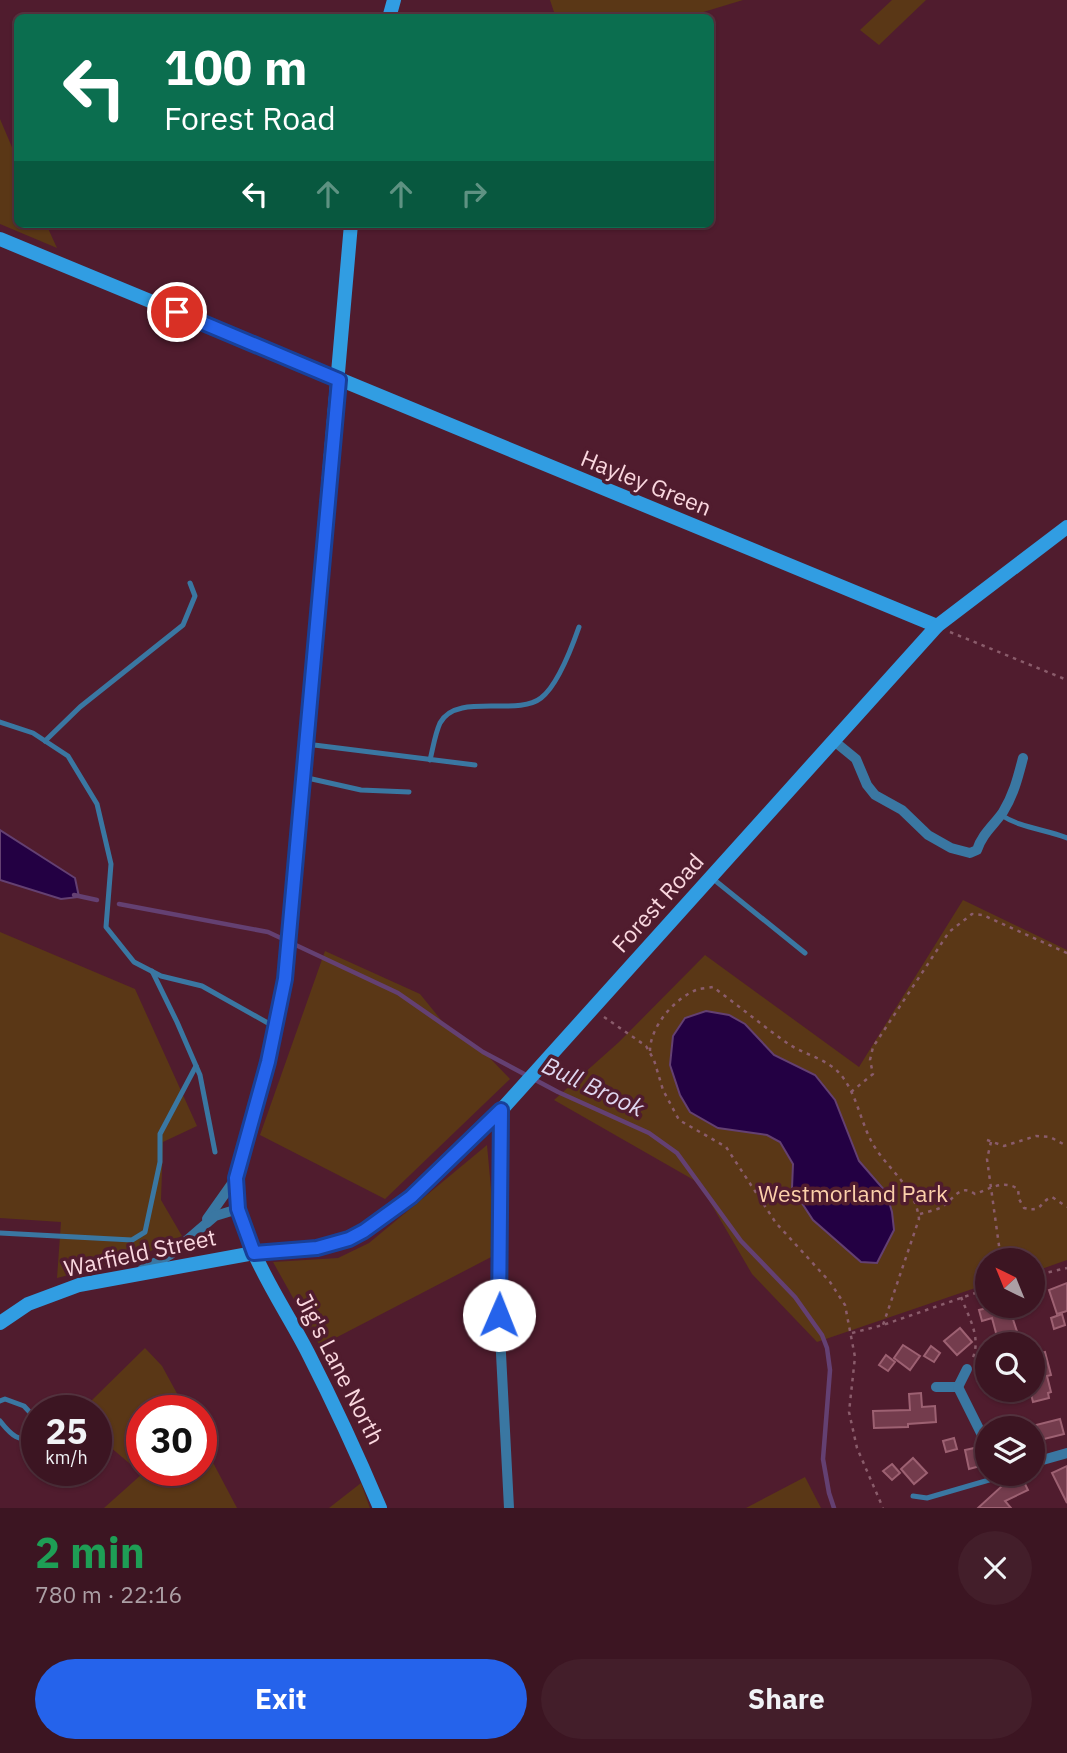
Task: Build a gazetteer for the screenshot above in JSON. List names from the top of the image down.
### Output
{
  "streets": {
    "main road": [
      "Hayley Green",
      "Forest Road",
      "Warfield Street",
      "Jig's Lane North"
    ]
  },
  "crossings": [
    ["Hayley Green", "Forest Road"],
    ["Hayley Green", "Jig's Lane North"],
    ["Forest Road", "Warfield Street"],
    ["Forest Road", "Jig's Lane North"],
    ["Warfield Street", "Jig's Lane North"]
  ],
  "water": ["Bull Brook"],
  "parks": ["Westmorland Park"],
  "north": "top left",
  "page": {
    "turn": ["100 m", "Forest Road"],
    "speed": "25 km/h",
    "limit": "30",
    "heading": ["2 min", "780 m · 22:16"],
    "buttons": ["Exit", "Share"]
  }
}
